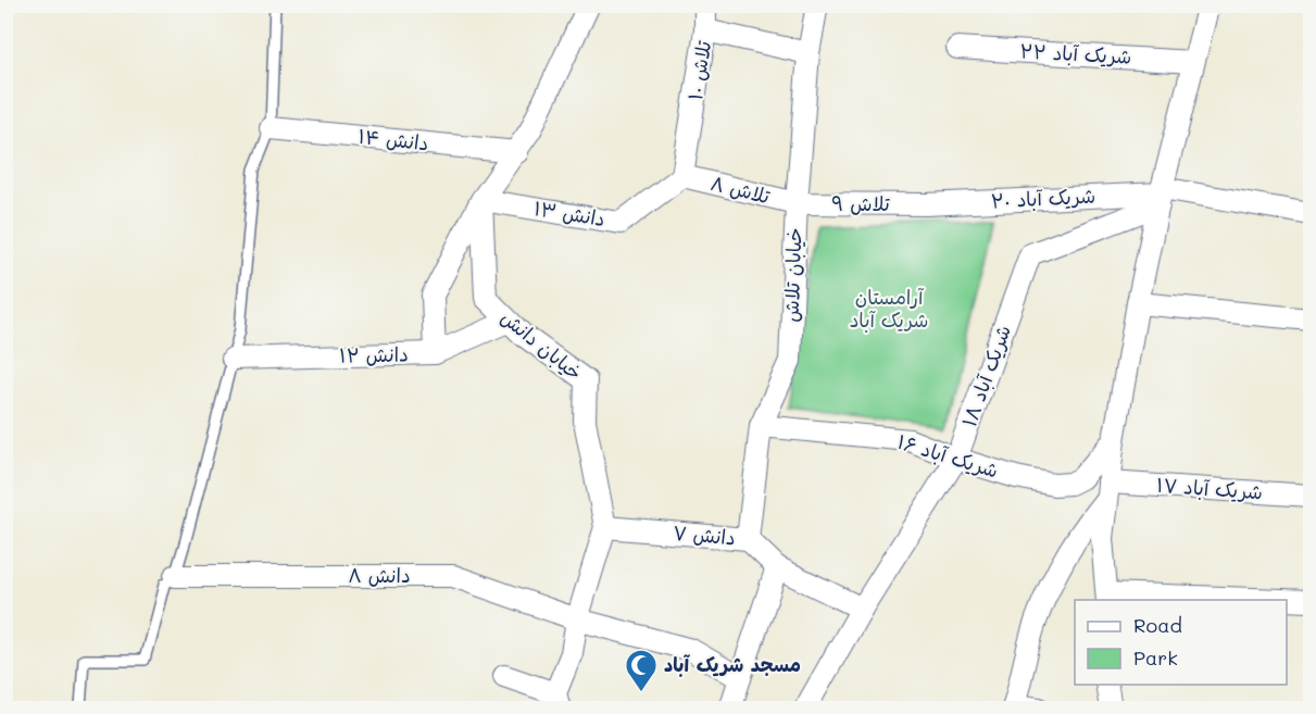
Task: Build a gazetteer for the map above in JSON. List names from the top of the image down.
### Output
{
  "streets": {
    "street": [
      "شریک آباد ۲۲",
      "تلاش ۱۰",
      "دانش ۱۴",
      "تلاش ۸",
      "شریک آباد ۲۰",
      "تلاش ۹",
      "دانش ۱۳",
      "خیابان تلاش",
      "خیابان دانش",
      "دانش ۱۲",
      "شریک آباد ۱۸",
      "شریک آباد ۱۶",
      "شریک آباد ۱۷",
      "دانش ۷",
      "دانش ۸"
    ]
  },
  "crossings": [
    ["تلاش ۱۰", "تلاش ۸"],
    ["تلاش ۱۰", "دانش ۱۳"],
    ["تلاش ۱۰", "خیابان تلاش"],
    ["تلاش ۸", "تلاش ۹"],
    ["تلاش ۸", "دانش ۱۳"],
    ["تلاش ۸", "خیابان تلاش"],
    ["شریک آباد ۲۰", "تلاش ۹"],
    ["شریک آباد ۲۰", "شریک آباد ۱۸"],
    ["تلاش ۹", "خیابان تلاش"],
    ["دانش ۱۳", "خیابان دانش"],
    ["خیابان تلاش", "شریک آباد ۱۶"],
    ["خیابان تلاش", "دانش ۷"],
    ["خیابان دانش", "دانش ۱۲"],
    ["خیابان دانش", "دانش ۷"],
    ["خیابان دانش", "دانش ۸"],
    ["شریک آباد ۱۸", "شریک آباد ۱۶"],
    ["شریک آباد ۱۸", "دانش ۷"]
  ],
  "parks": ["آرامستان شریک آباد"],
  "places": {
    "mosque": ["مسجد شریک آباد"]
  },
  "legend": ["Road", "Park"]
}
